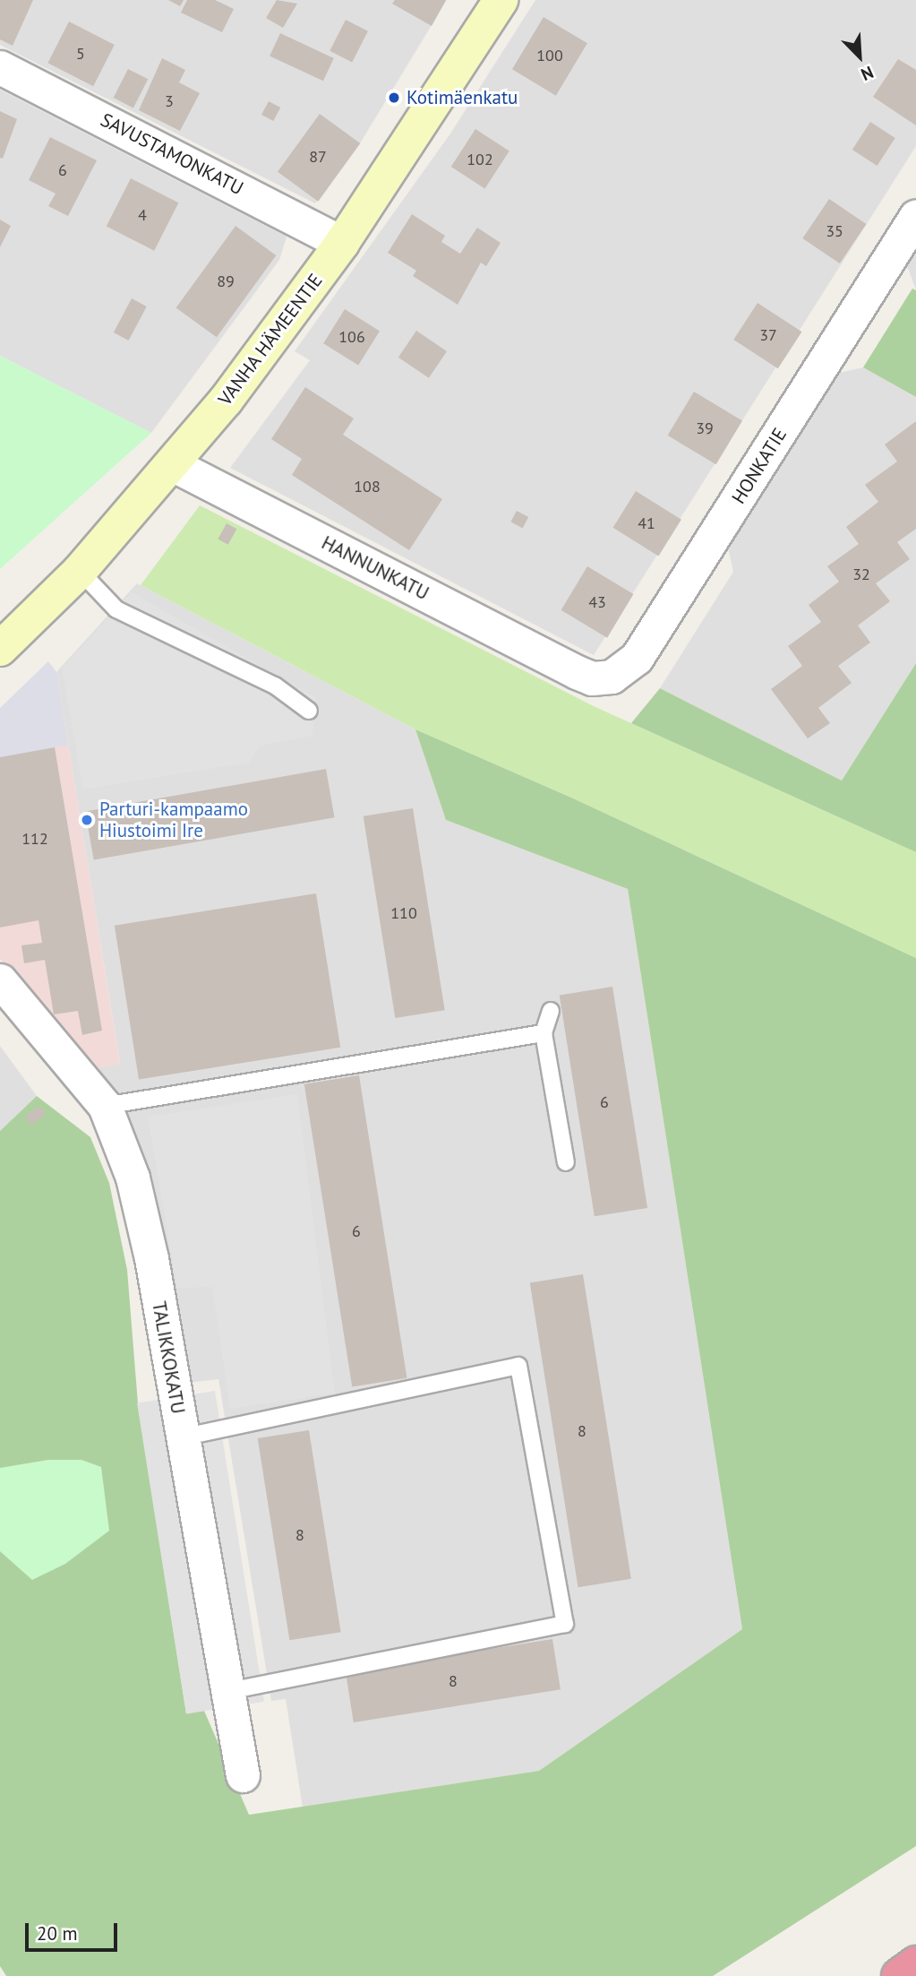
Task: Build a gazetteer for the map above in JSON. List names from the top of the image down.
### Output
{
  "streets": {
    "street": [
      "SAVUSTAMONKATU",
      "VANHA HÄMEENTIE",
      "HONKATIE",
      "HANNUNKATU",
      "TALIKKOKATU"
    ]
  },
  "crossings": [
    ["SAVUSTAMONKATU", "VANHA HÄMEENTIE"],
    ["VANHA HÄMEENTIE", "HANNUNKATU"],
    ["HONKATIE", "HANNUNKATU"]
  ],
  "places": ["Kotimäenkatu", "Parturi-kampaamo Hiustoimi Ire"],
  "house_numbers": [
    "5",
    "100",
    "3",
    "87",
    "102",
    "6",
    "4",
    "35",
    "89",
    "37",
    "106",
    "39",
    "108",
    "41",
    "32",
    "43",
    "112",
    "110",
    "6",
    "6",
    "8",
    "8",
    "8"
  ],
  "scale_bar": "20 m",
  "north": "bottom right"
}
